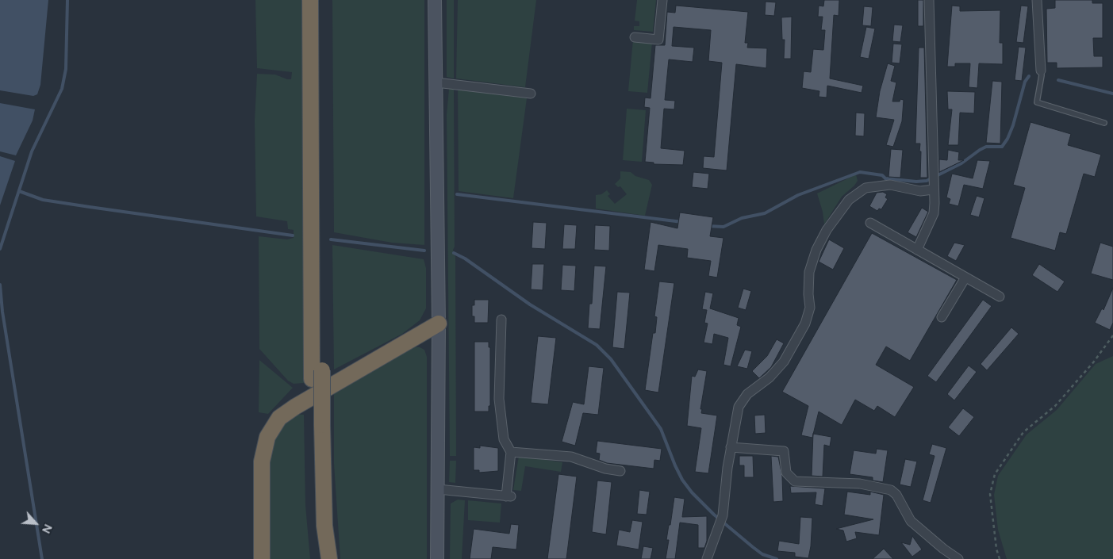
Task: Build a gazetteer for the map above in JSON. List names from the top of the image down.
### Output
{
  "north": "bottom right"
}
